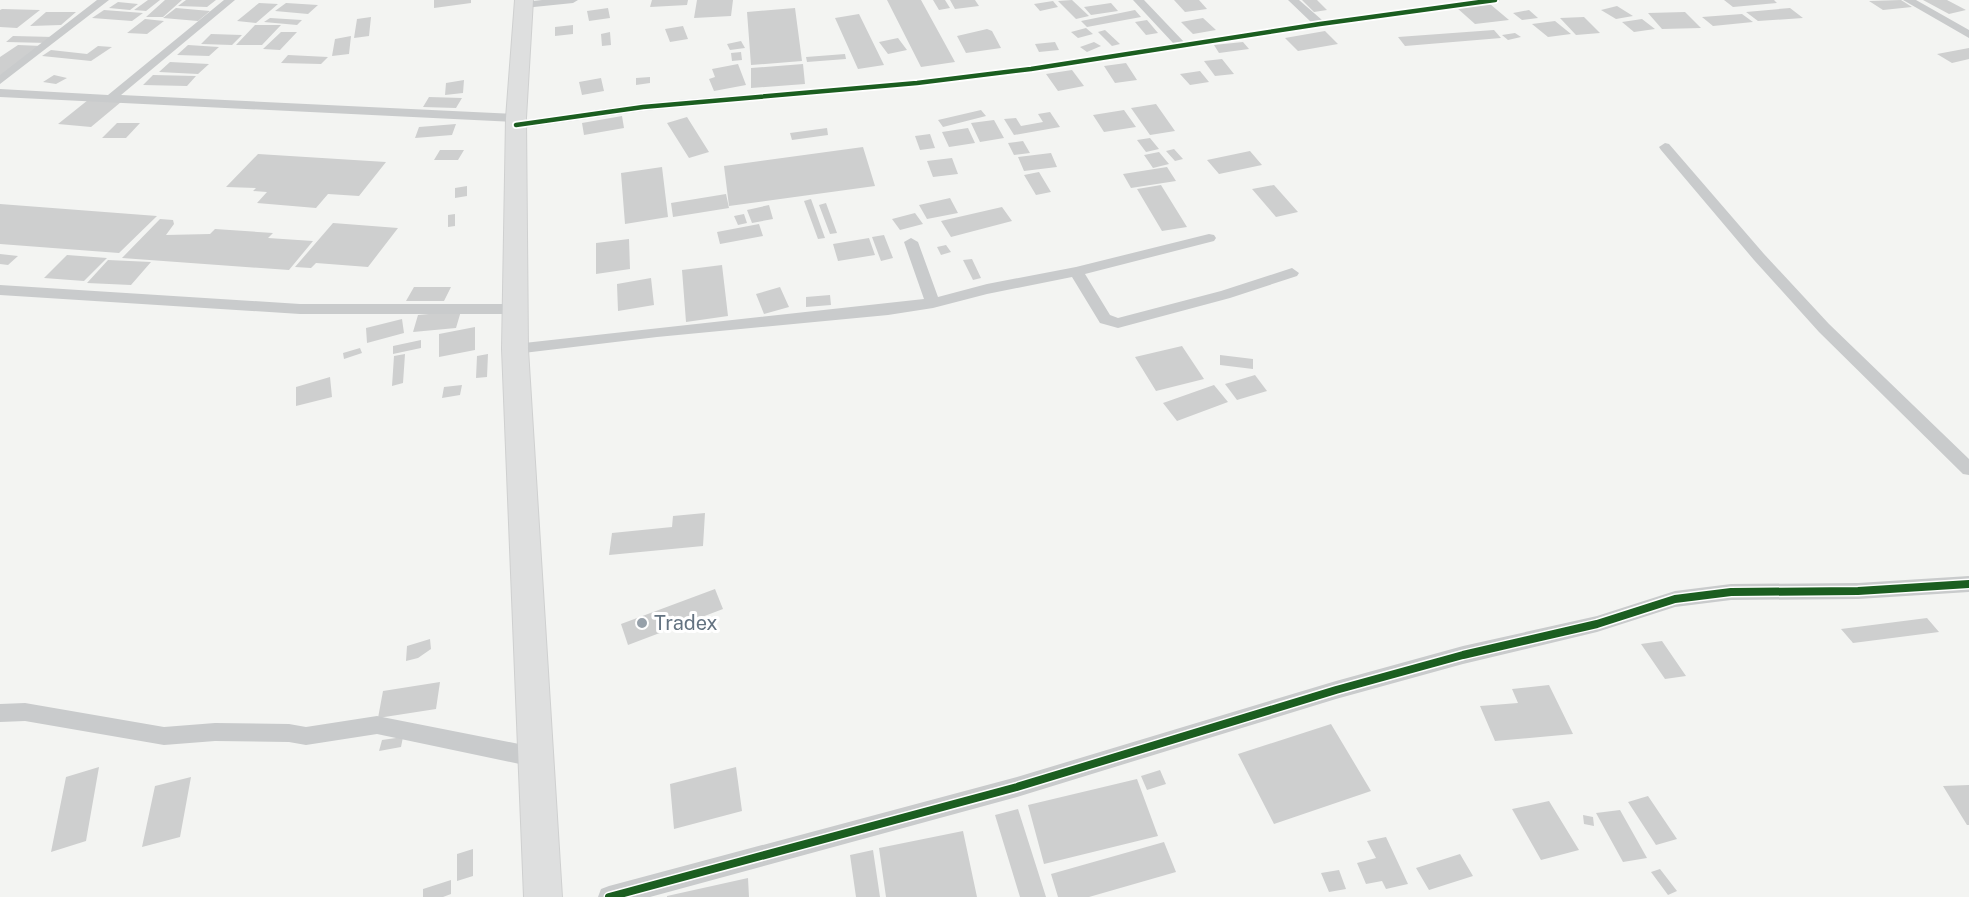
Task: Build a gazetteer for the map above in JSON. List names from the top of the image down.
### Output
{
  "places": ["Tradex"]
}
